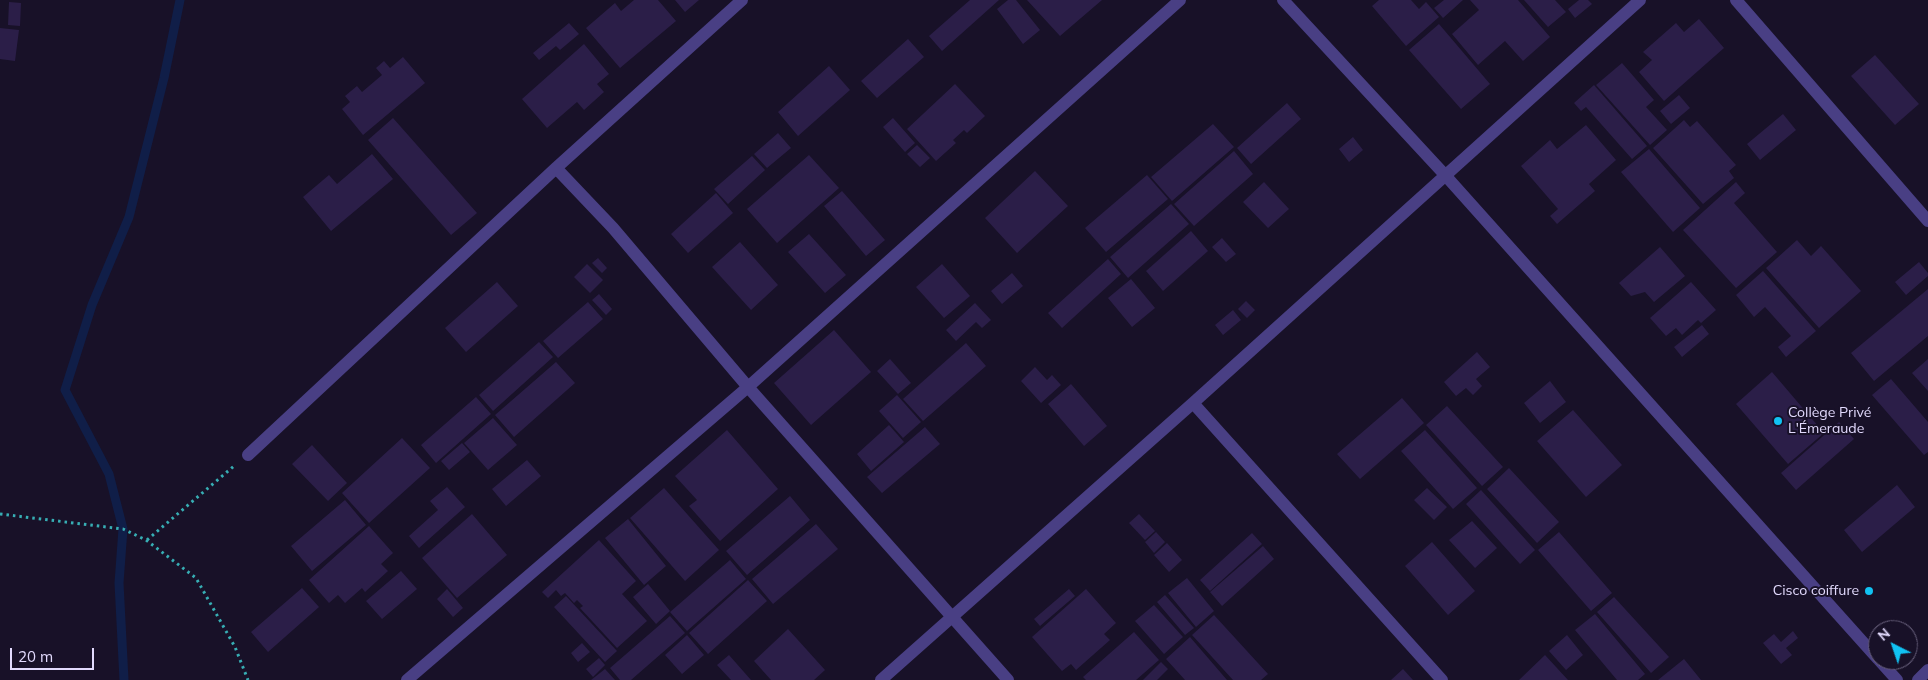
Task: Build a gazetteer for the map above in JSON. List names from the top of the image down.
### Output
{
  "places": ["Collège Privé L'Émeraude", "Cisco coiffure"],
  "scale_bar": "20 m",
  "north": "top left"
}
